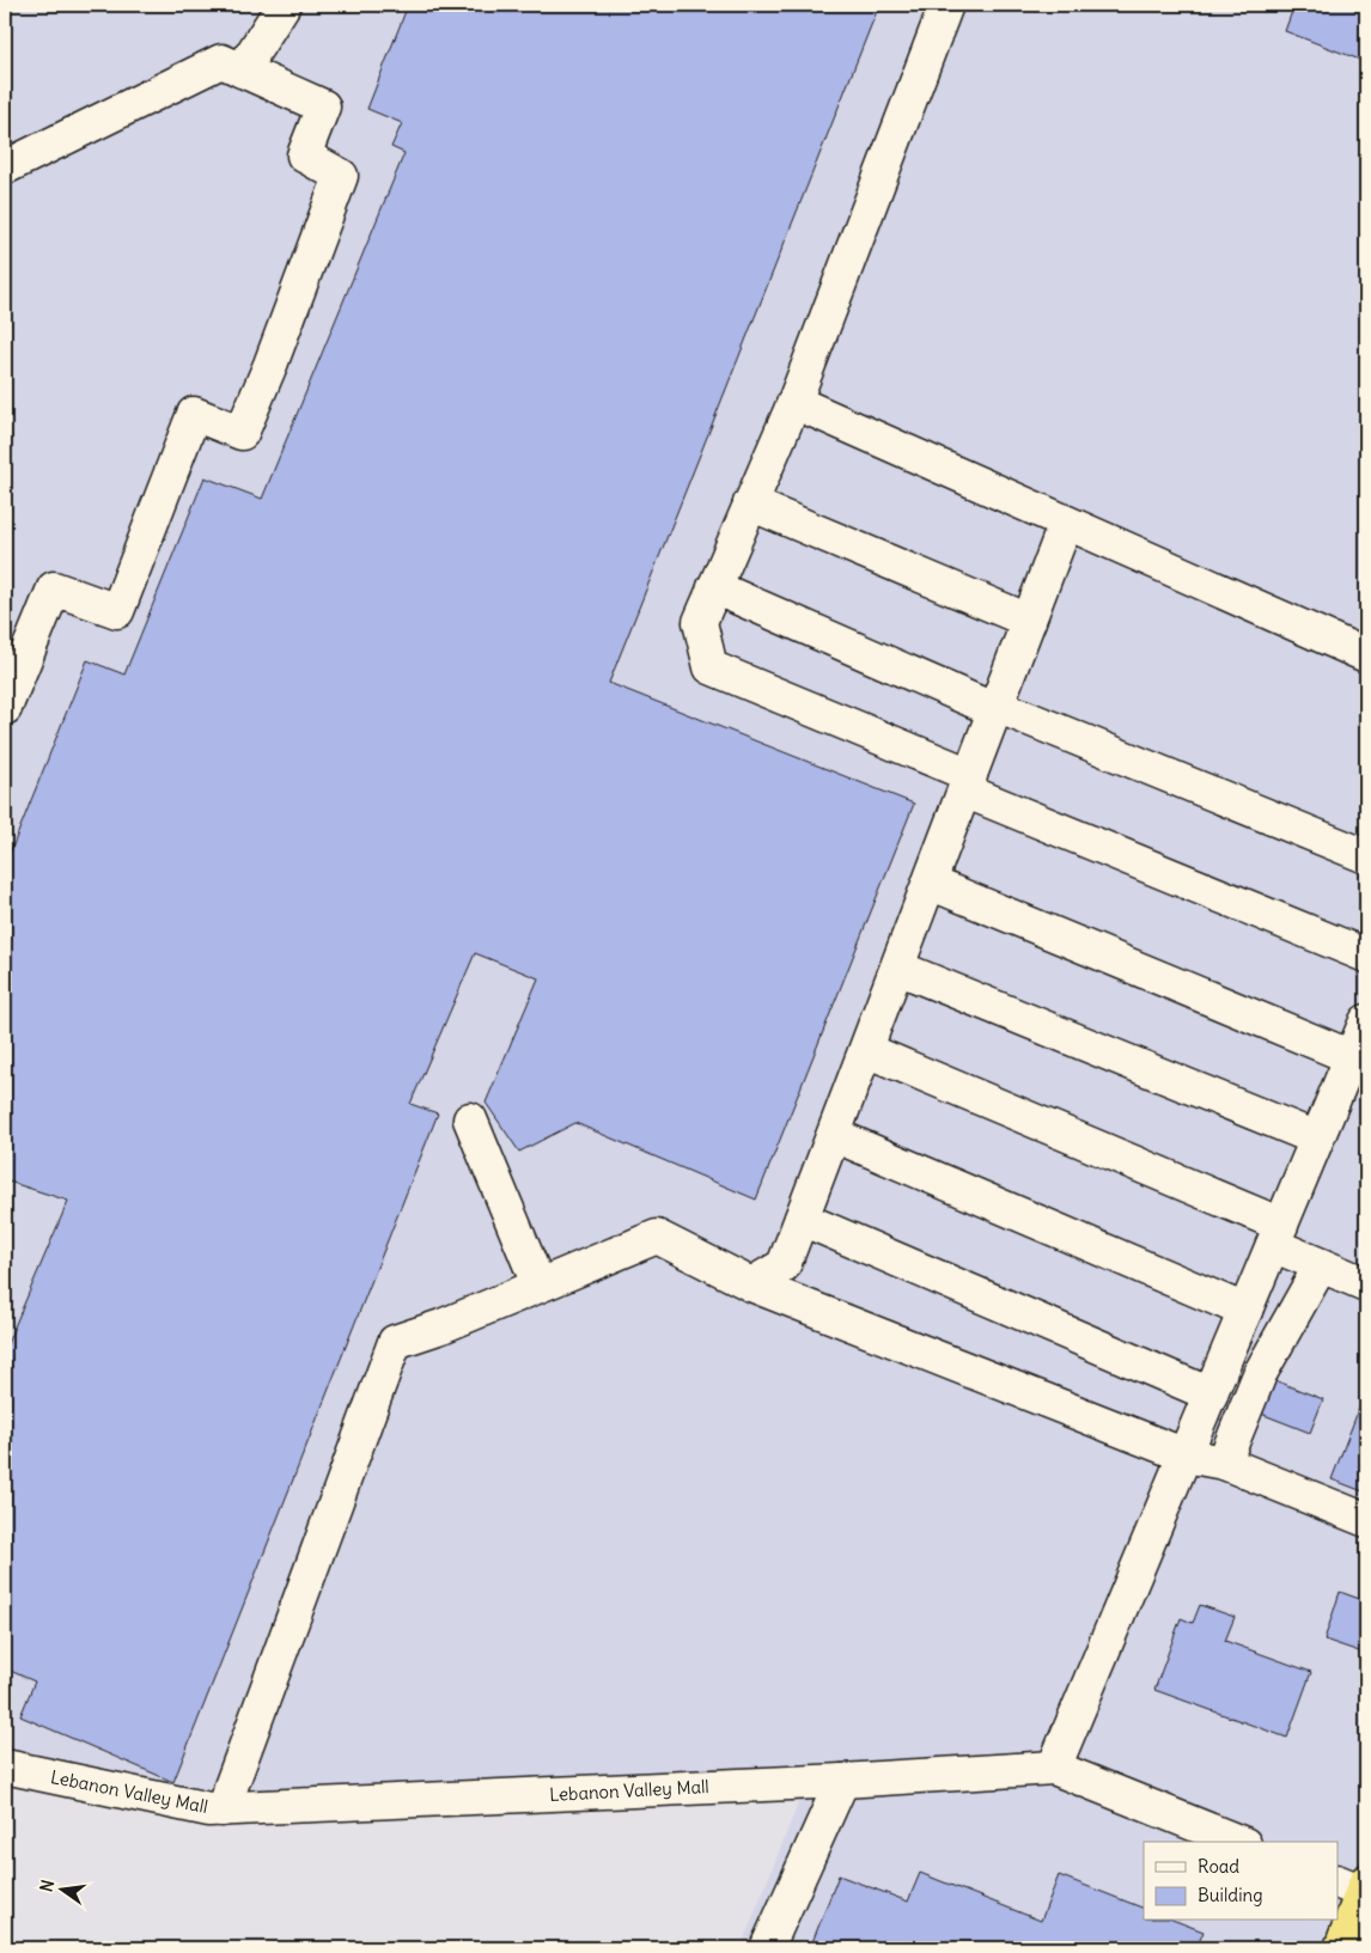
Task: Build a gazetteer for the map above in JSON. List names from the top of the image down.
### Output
{
  "streets": {
    "lane": ["Lebanon Valley Mall"]
  },
  "legend": ["Road", "Building"],
  "north": "left"
}
